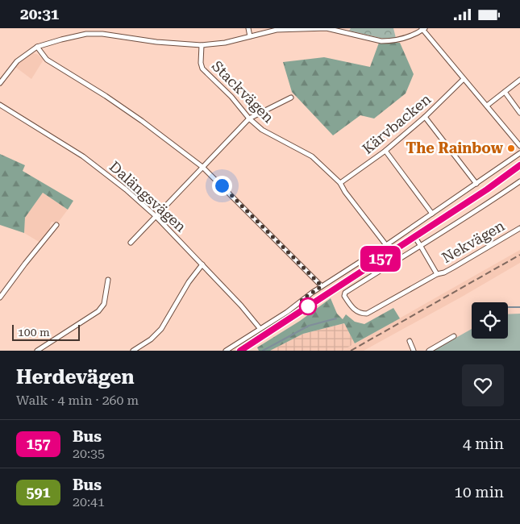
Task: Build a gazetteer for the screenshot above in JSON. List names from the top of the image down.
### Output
{
  "streets": {
    "street": [
      "Stackvägen",
      "Kärvbacken",
      "Dalängsvägen",
      "Nekvägen"
    ]
  },
  "crossings": [
    ["Stackvägen", "Kärvbacken"]
  ],
  "places": ["The Rainbow"],
  "lines": ["bus line 157"],
  "scale_bar": "100 m",
  "page": {
    "status": "20:31",
    "on_map": "157",
    "scale": "100 m",
    "heading": ["Herdevägen", "Walk · 4 min · 260 m"],
    "list": [
      {
        "mark": "157",
        "name": "Bus",
        "note": "20:35",
        "value": "4 min"
      },
      {
        "mark": "591",
        "name": "Bus",
        "note": "20:41",
        "value": "10 min"
      }
    ]
  }
}
